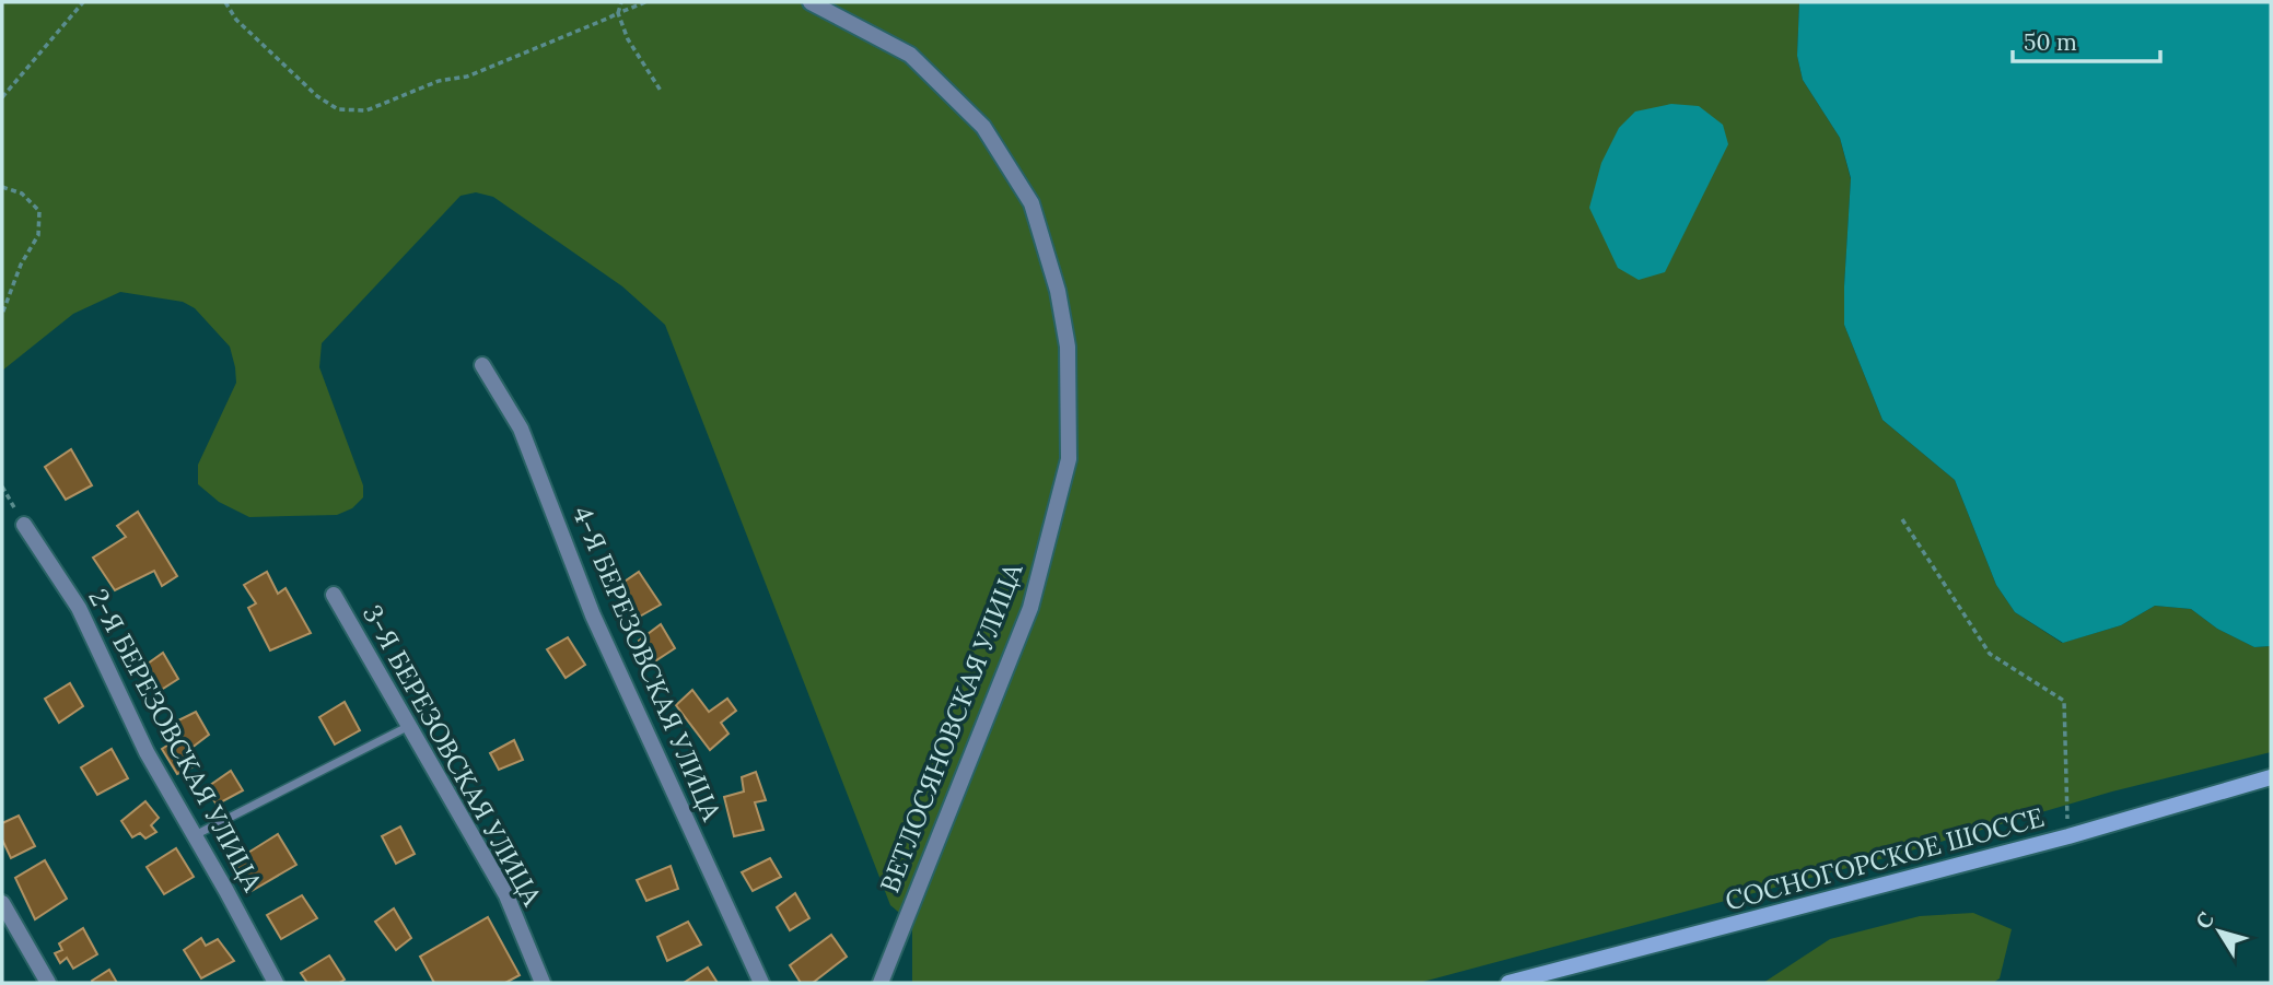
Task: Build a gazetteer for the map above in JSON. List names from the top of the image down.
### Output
{
  "streets": {
    "main road": ["СОСНОГОРСКОЕ ШОССЕ"],
    "street": [
      "4-Я БЕРЕЗОВСКАЯ УЛИЦА",
      "ВЕТЛОСЯНОВСКАЯ УЛИЦА",
      "2-Я БЕРЕЗОВСКАЯ УЛИЦА",
      "3-Я БЕРЕЗОВСКАЯ УЛИЦА"
    ]
  },
  "scale_bar": "50 m",
  "north": "top left"
}
